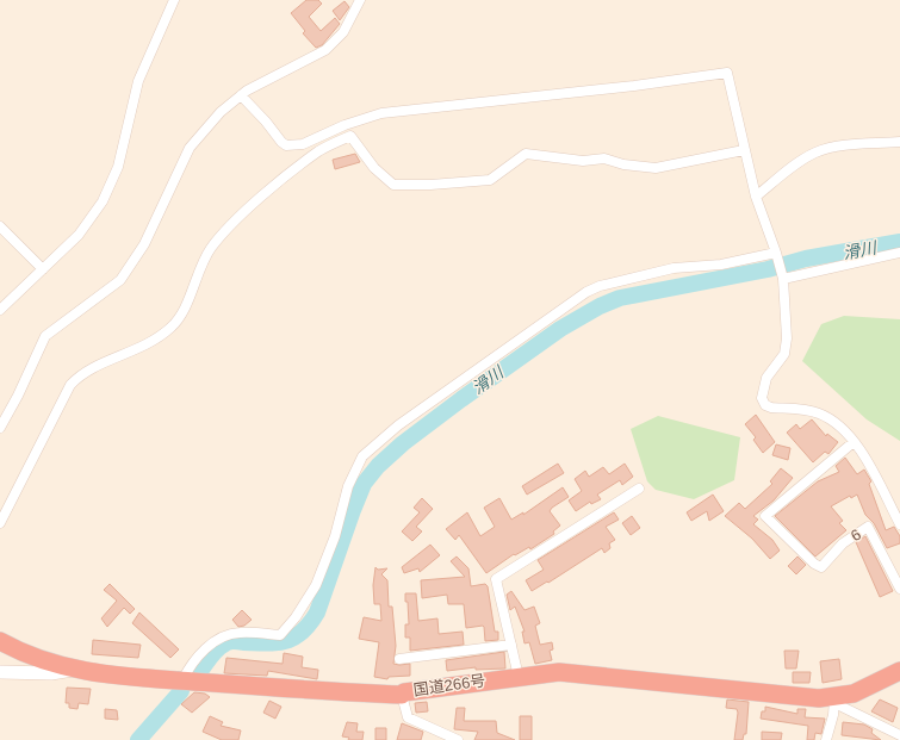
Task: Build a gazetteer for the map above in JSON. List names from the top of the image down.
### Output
{
  "streets": {
    "highway": ["国道266号"],
    "street": ["6"]
  },
  "water": ["滑川"]
}
